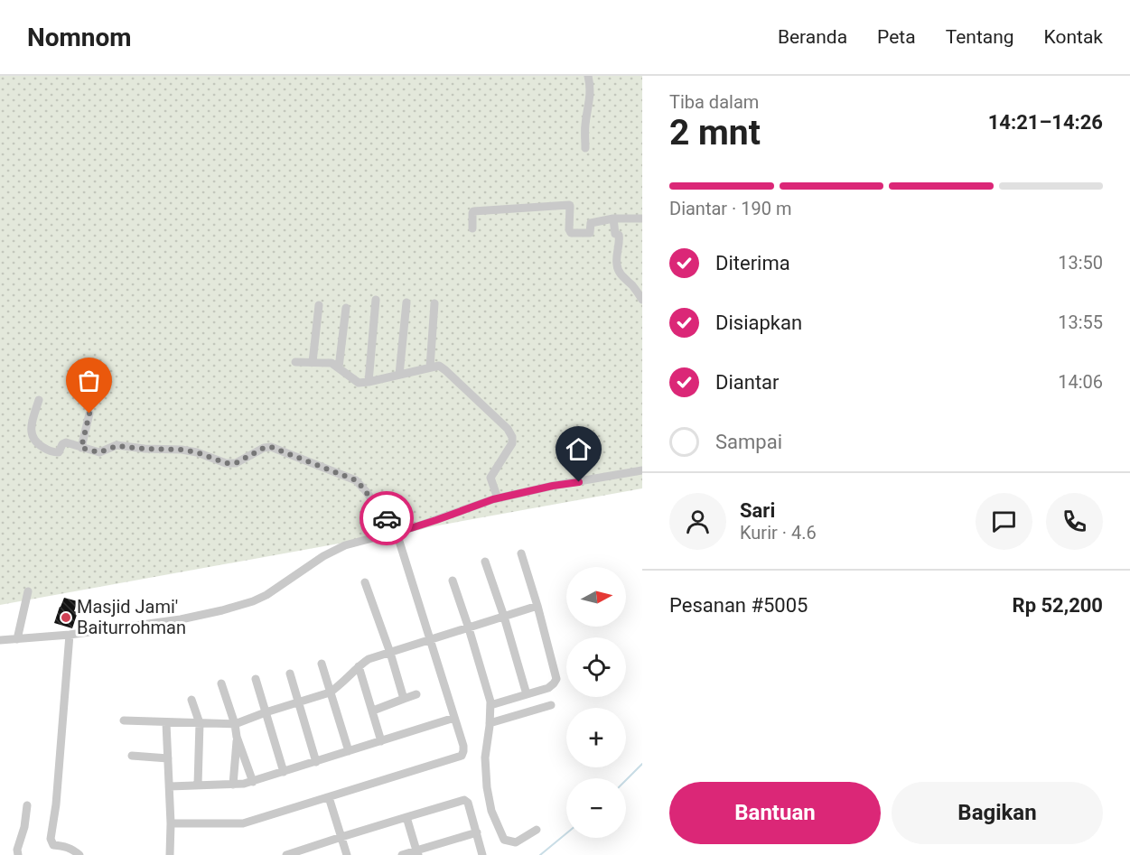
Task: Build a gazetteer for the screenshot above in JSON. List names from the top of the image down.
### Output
{
  "places": ["Masjid Jami' Baiturrohman"],
  "north": "right",
  "page": {
    "header": "Nomnom",
    "nav": [
      "Beranda",
      "Peta",
      "Tentang",
      "Kontak"
    ],
    "heading": ["2 mnt", "Tiba dalam", "14:21–14:26"],
    "panel": [
      "Sari",
      "Kurir · 4.6",
      "Pesanan #5005",
      "Rp 52,200"
    ],
    "bar": "Diantar · 190 m",
    "list": [
      ["Diterima", "13:50"],
      ["Disiapkan", "13:55"],
      ["Diantar", "14:06"],
      "Sampai"
    ],
    "map_buttons": ["+", "−"],
    "buttons": ["Bantuan", "Bagikan"]
  }
}
